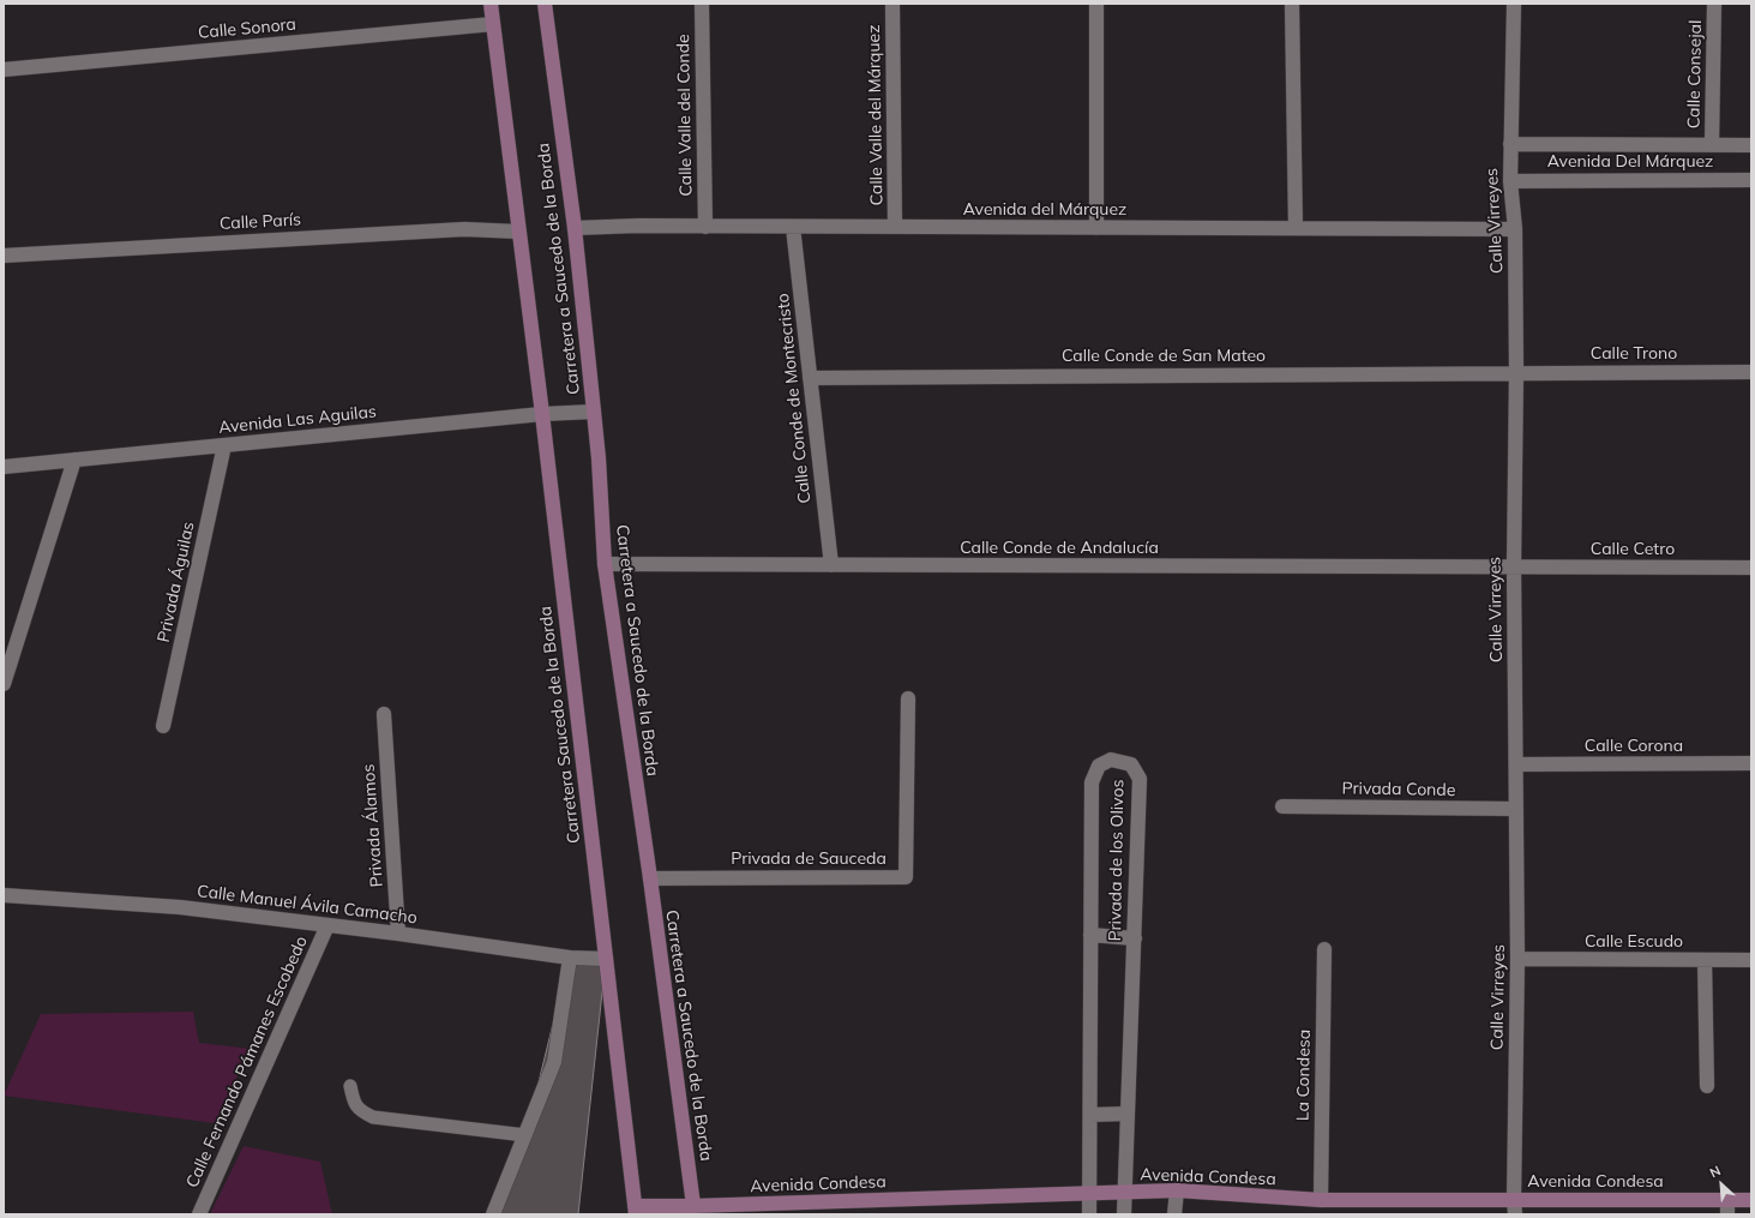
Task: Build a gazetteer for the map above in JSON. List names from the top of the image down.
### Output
{
  "streets": {
    "street": [
      "Calle Sonora",
      "Calle Consejal",
      "Calle Valle del Conde",
      "Calle Valle del Márquez",
      "Avenida Del Márquez",
      "Avenida del Márquez",
      "Calle Virreyes",
      "Calle París",
      "Carretera a Saucedo de la Borda",
      "Calle Trono",
      "Calle Conde de San Mateo",
      "Calle Conde de Montecristo",
      "Avenida Las Aguilas",
      "Calle Conde de Andalucía",
      "Calle Cetro",
      "Privada Águilas",
      "Carretera Saucedo de la Borda",
      "Calle Corona",
      "Privada Conde",
      "Privada Álamos",
      "Privada de Sauceda",
      "Privada de los Olivos",
      "Calle Manuel Ávila Camacho",
      "Calle Escudo",
      "Calle Fernando Pámanes Escobedo",
      "La Condesa",
      "Avenida Condesa"
    ]
  },
  "crossings": [
    ["Calle Consejal", "Avenida Del Márquez"],
    ["Calle Valle del Conde", "Avenida del Márquez"],
    ["Calle Valle del Márquez", "Avenida del Márquez"],
    ["Avenida Del Márquez", "Calle Virreyes"],
    ["Avenida del Márquez", "Calle Virreyes"],
    ["Avenida del Márquez", "Carretera a Saucedo de la Borda"],
    ["Avenida del Márquez", "Calle Conde de Montecristo"],
    ["Calle Virreyes", "Calle Trono"],
    ["Calle Virreyes", "Calle Conde de San Mateo"],
    ["Calle Virreyes", "Calle Conde de Andalucía"],
    ["Calle Virreyes", "Calle Cetro"],
    ["Calle Virreyes", "Calle Corona"],
    ["Calle Virreyes", "Privada Conde"],
    ["Calle Virreyes", "Calle Escudo"],
    ["Calle Virreyes", "Avenida Condesa"],
    ["Calle París", "Carretera Saucedo de la Borda"],
    ["Carretera a Saucedo de la Borda", "Avenida Las Aguilas"],
    ["Carretera a Saucedo de la Borda", "Calle Conde de Andalucía"],
    ["Carretera a Saucedo de la Borda", "Privada de Sauceda"],
    ["Carretera a Saucedo de la Borda", "Avenida Condesa"],
    ["Calle Trono", "Calle Conde de San Mateo"],
    ["Calle Conde de San Mateo", "Calle Conde de Montecristo"],
    ["Calle Conde de Montecristo", "Calle Conde de Andalucía"],
    ["Avenida Las Aguilas", "Privada Águilas"],
    ["Avenida Las Aguilas", "Carretera Saucedo de la Borda"],
    ["Calle Conde de Andalucía", "Calle Cetro"],
    ["Carretera Saucedo de la Borda", "Calle Manuel Ávila Camacho"],
    ["Carretera Saucedo de la Borda", "Avenida Condesa"],
    ["Privada Álamos", "Calle Manuel Ávila Camacho"],
    ["Privada de los Olivos", "Avenida Condesa"],
    ["Calle Manuel Ávila Camacho", "Calle Fernando Pámanes Escobedo"],
    ["La Condesa", "Avenida Condesa"]
  ],
  "north": "top left"
}
